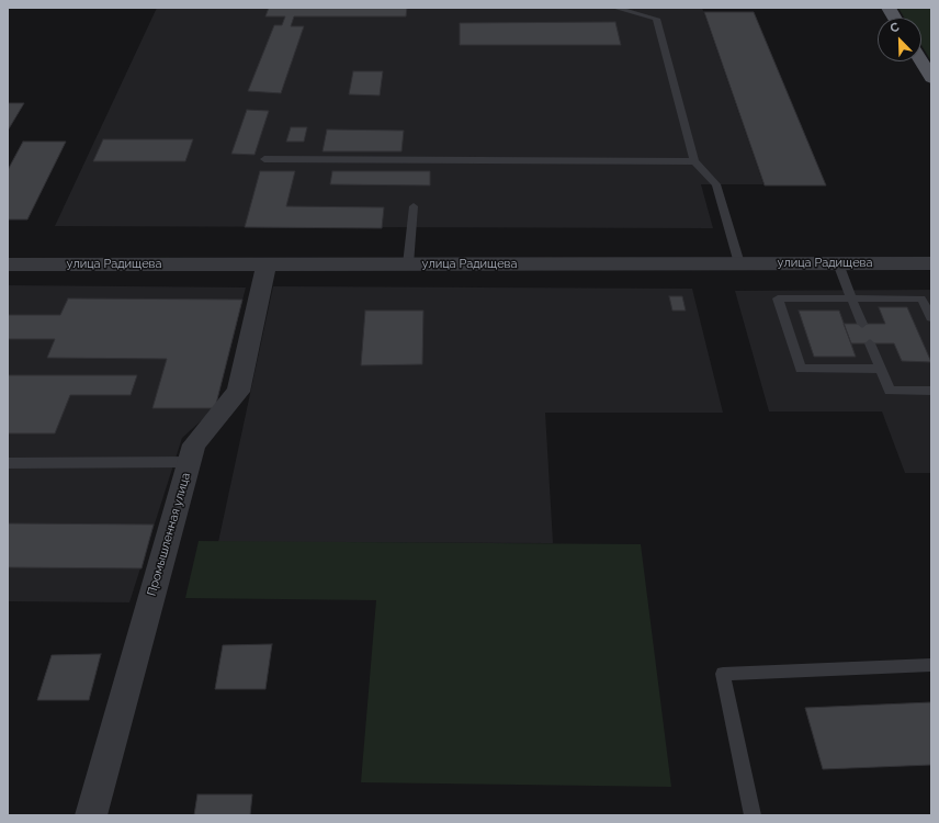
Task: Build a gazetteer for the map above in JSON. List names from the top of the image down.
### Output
{
  "streets": {
    "street": ["улица Радищева", "Промышленная улица"]
  },
  "crossings": [
    ["улица Радищева", "Промышленная улица"]
  ],
  "north": "top left"
}
